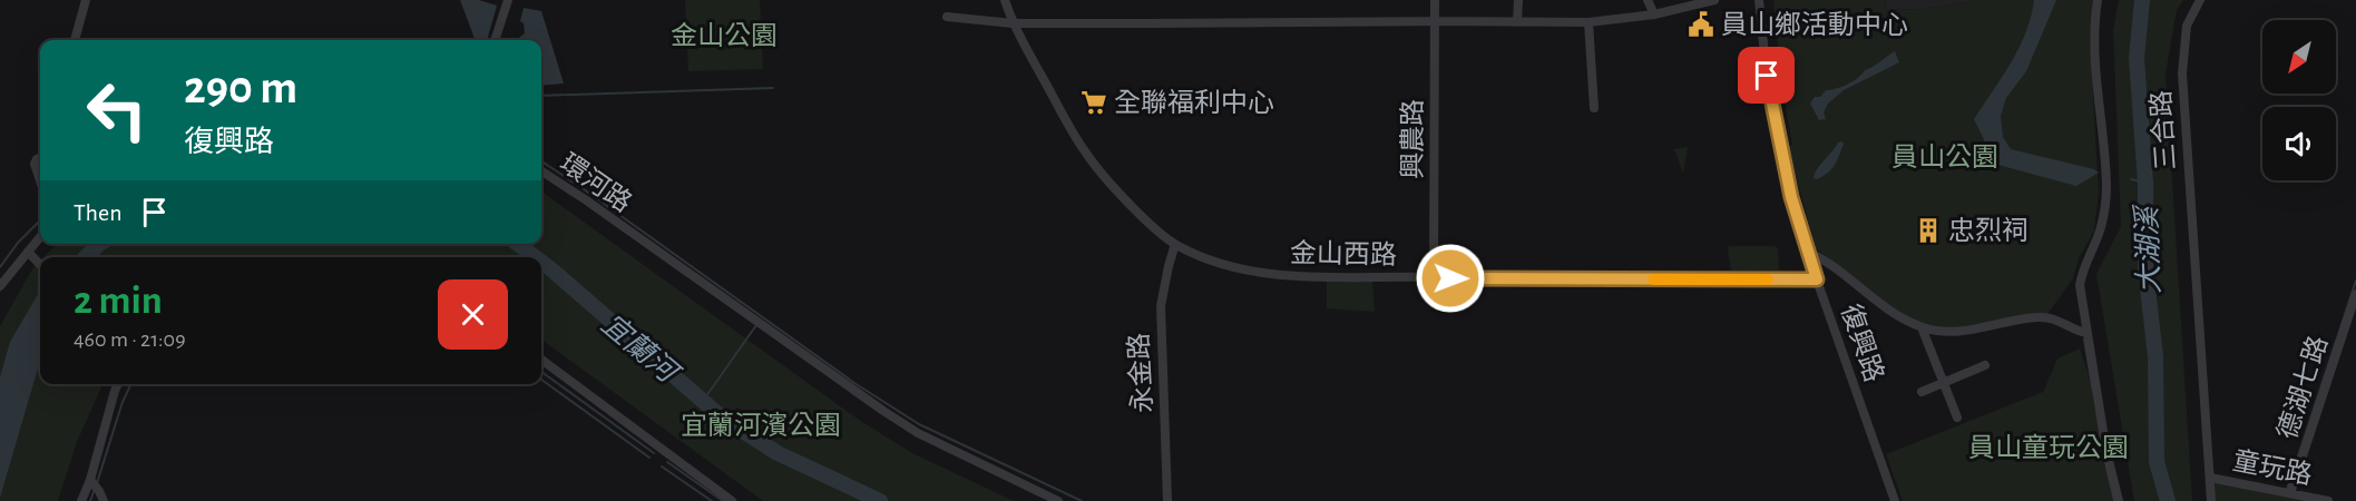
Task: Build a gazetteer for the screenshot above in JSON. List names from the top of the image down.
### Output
{
  "streets": {
    "street": [
      "三合路",
      "興農路",
      "環河路",
      "金山西路",
      "復興路",
      "永金路",
      "德湖七路",
      "童玩路"
    ]
  },
  "crossings": [
    ["三合路", "童玩路"],
    ["興農路", "金山西路"],
    ["金山西路", "復興路"],
    ["金山西路", "永金路"],
    ["德湖七路", "童玩路"]
  ],
  "water": ["大湖溪", "宜蘭河"],
  "parks": [
    "金山公園",
    "員山公園",
    "宜蘭河濱公園",
    "員山童玩公園"
  ],
  "places": {
    "public building": ["員山鄉活動中心"],
    "supermarket": ["全聯福利中心"],
    "building": ["忠烈祠"]
  },
  "north": "bottom left",
  "page": {
    "turn": ["290 m", "復興路"],
    "then": "Then",
    "heading": ["2 min", "460 m · 21:09"]
  }
}
